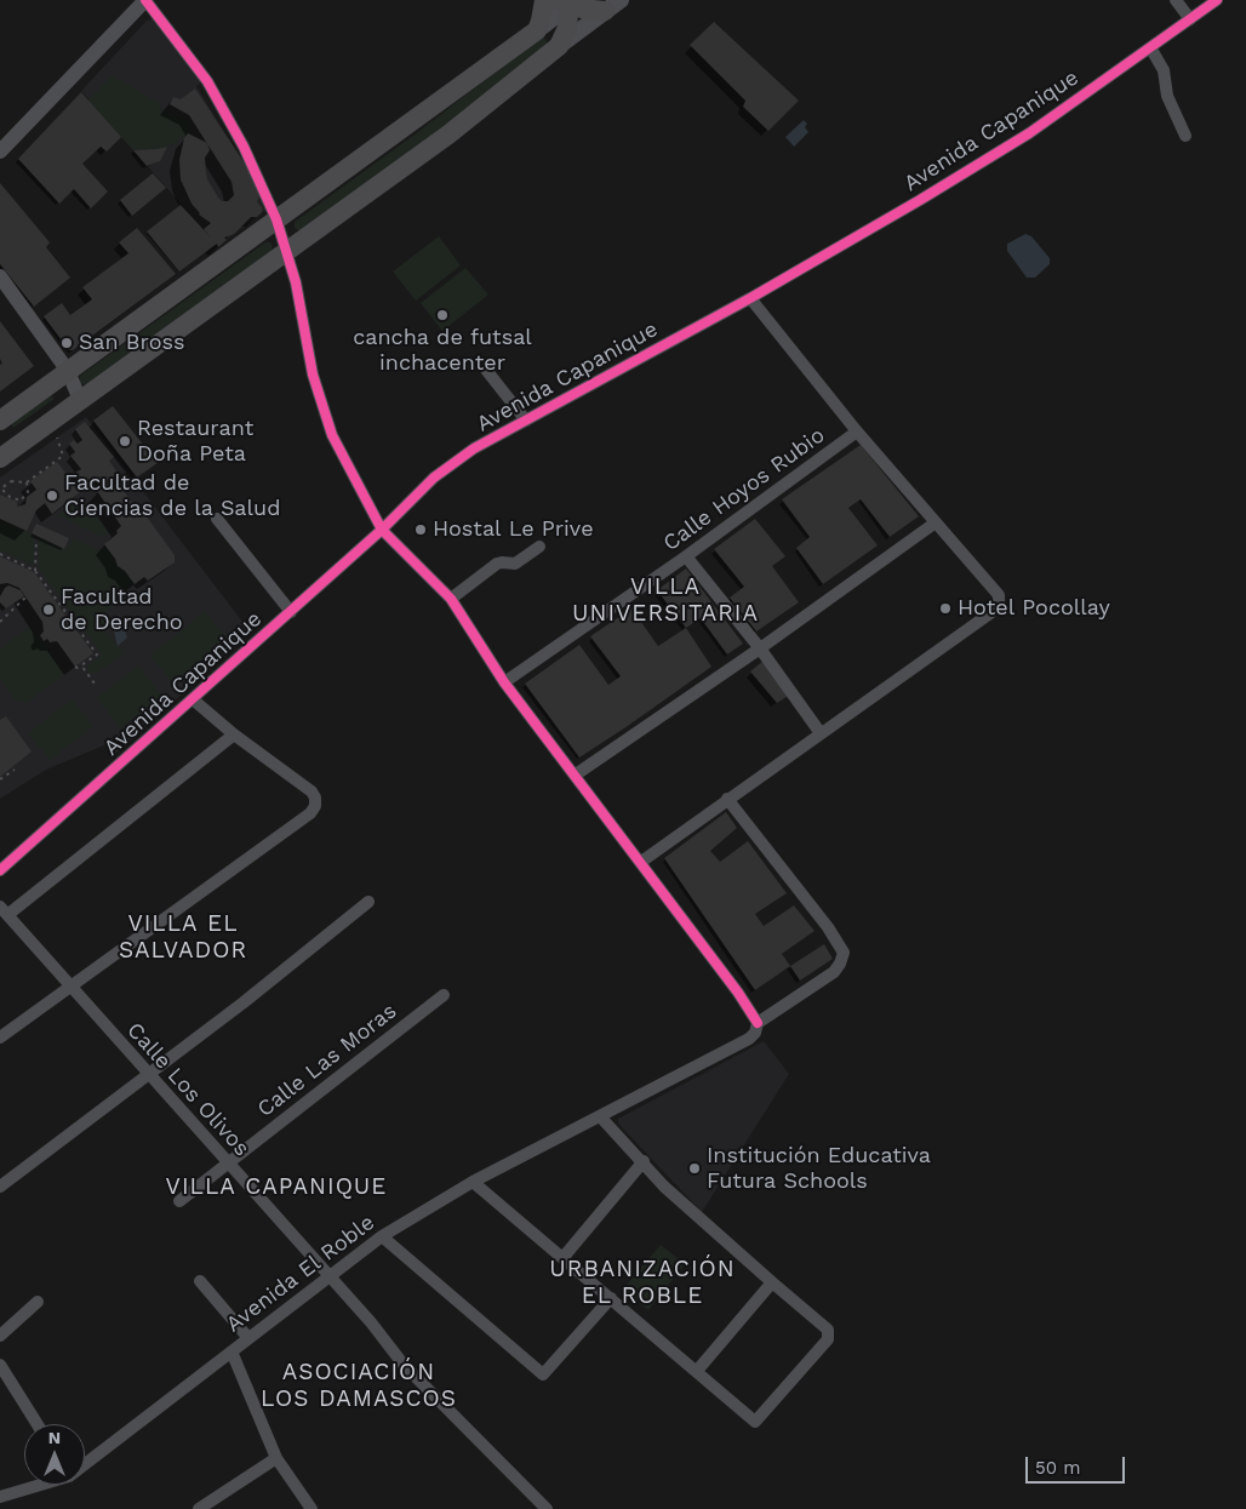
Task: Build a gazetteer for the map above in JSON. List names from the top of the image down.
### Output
{
  "streets": {
    "street": [
      "Avenida Capanique",
      "Calle Hoyos Rubio",
      "Calle Las Moras",
      "Calle Los Olivos",
      "Avenida El Roble"
    ]
  },
  "crossings": [
    ["Calle Las Moras", "Calle Los Olivos"],
    ["Calle Los Olivos", "Avenida El Roble"]
  ],
  "districts": [
    "VILLA UNIVERSITARIA",
    "VILLA EL SALVADOR",
    "VILLA CAPANIQUE",
    "URBANIZACIÓN EL ROBLE",
    "ASOCIACIÓN LOS DAMASCOS"
  ],
  "places": [
    "cancha de futsal inchacenter",
    "San Bross",
    "Restaurant Doña Peta",
    "Facultad de Ciencias de la Salud",
    "Hostal Le Prive",
    "Hotel Pocollay",
    "Facultad de Derecho",
    "Institución Educativa Futura Schools"
  ],
  "scale_bar": "50 m",
  "north": "top"
}
